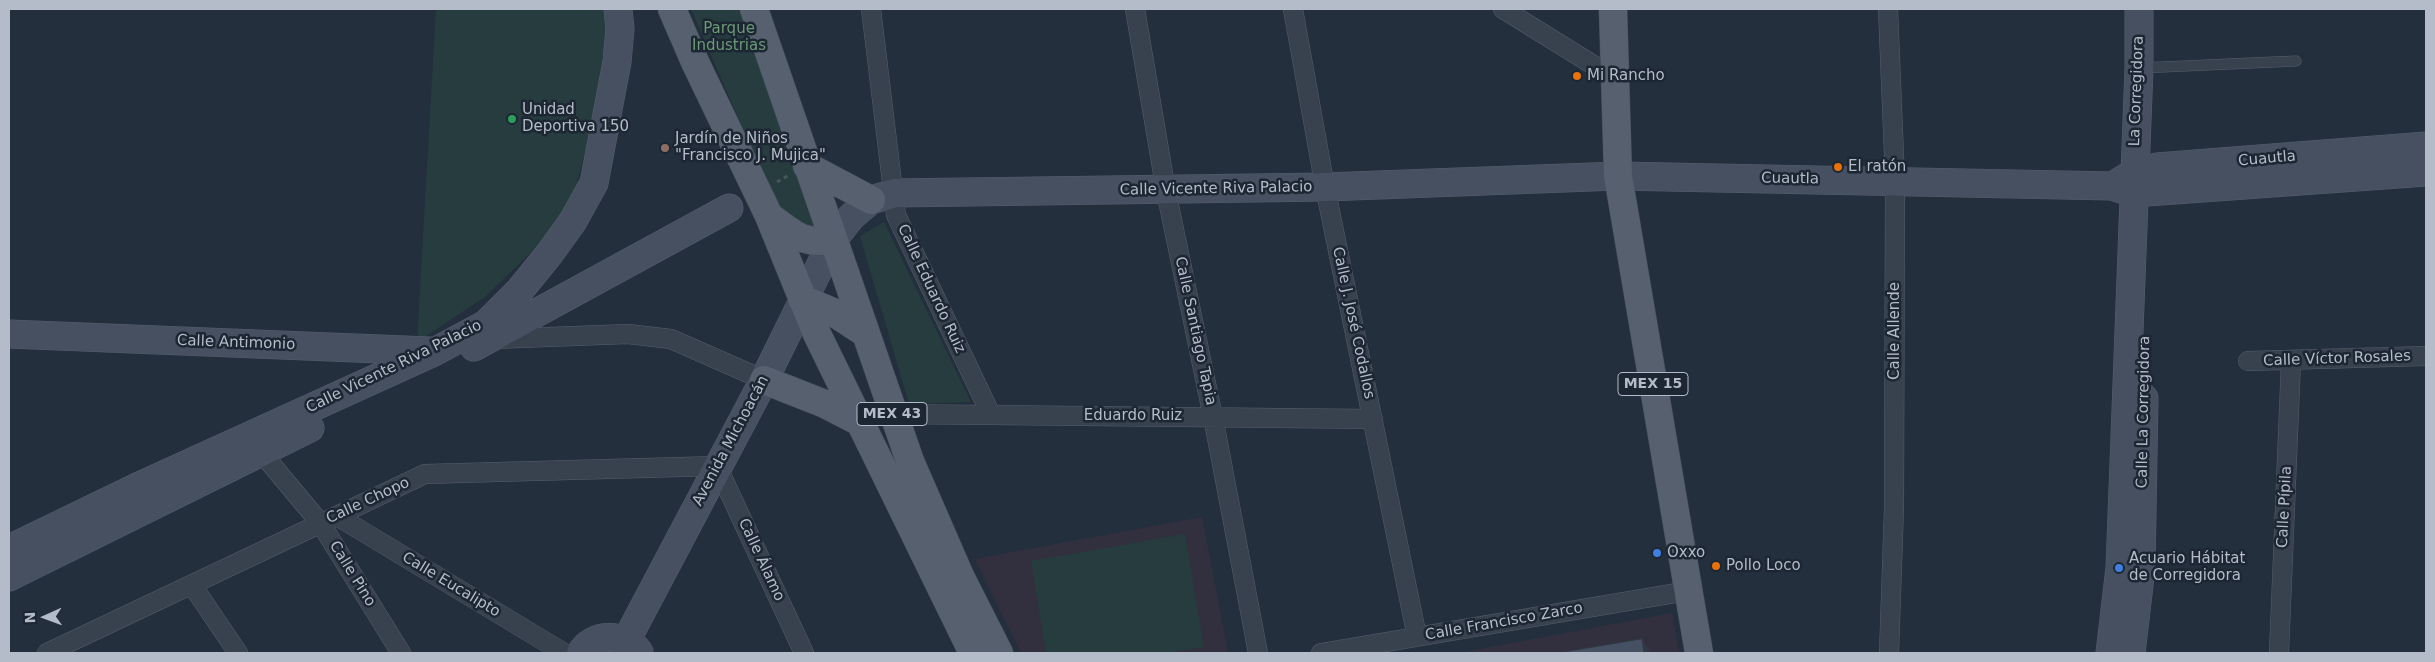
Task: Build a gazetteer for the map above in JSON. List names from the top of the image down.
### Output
{
  "streets": {
    "main road": ["MEX 15", "MEX 43"],
    "street": [
      "La Corregidora",
      "Cuautla",
      "Calle Vicente Riva Palacio",
      "Calle Eduardo Ruiz",
      "Calle J. José Codallos",
      "Calle Santiago Tapia",
      "Calle Allende",
      "Calle Antimonio",
      "Calle Víctor Rosales",
      "Calle La Corregidora",
      "Eduardo Ruiz",
      "Avenida Michoacán",
      "Calle Chopo",
      "Calle Pípila",
      "Calle Álamo",
      "Calle Pino",
      "Calle Eucalipto",
      "Calle Francisco Zarco"
    ]
  },
  "crossings": [
    ["La Corregidora", "Cuautla"],
    ["La Corregidora", "Calle La Corregidora"],
    ["Cuautla", "Calle Vicente Riva Palacio"],
    ["Cuautla", "Calle Allende"],
    ["Cuautla", "MEX 15"],
    ["Cuautla", "Calle La Corregidora"],
    ["Calle Vicente Riva Palacio", "Calle Eduardo Ruiz"],
    ["Calle Vicente Riva Palacio", "Calle J. José Codallos"],
    ["Calle Vicente Riva Palacio", "Calle Santiago Tapia"],
    ["Calle Vicente Riva Palacio", "Calle Antimonio"],
    ["Calle Vicente Riva Palacio", "MEX 15"],
    ["Calle Vicente Riva Palacio", "Calle Pino"],
    ["Calle Eduardo Ruiz", "Eduardo Ruiz"],
    ["Calle J. José Codallos", "Eduardo Ruiz"],
    ["Calle J. José Codallos", "Calle Francisco Zarco"],
    ["Calle Santiago Tapia", "Eduardo Ruiz"],
    ["Calle Víctor Rosales", "Calle Pípila"],
    ["MEX 15", "Calle Francisco Zarco"],
    ["MEX 43", "Eduardo Ruiz"],
    ["MEX 43", "Avenida Michoacán"],
    ["Avenida Michoacán", "Calle Chopo"],
    ["Avenida Michoacán", "Calle Álamo"],
    ["Calle Chopo", "Calle Álamo"],
    ["Calle Chopo", "Calle Pino"],
    ["Calle Chopo", "Calle Eucalipto"],
    ["Calle Pino", "Calle Eucalipto"]
  ],
  "parks": ["Parque Industrias"],
  "places": [
    "Mi Rancho",
    "Unidad Deportiva 150",
    "Jardín de Niños \"Francisco J. Mujica\"",
    "El ratón",
    "Oxxo",
    "Pollo Loco",
    "Acuario Hábitat de Corregidora"
  ],
  "north": "left"
}
